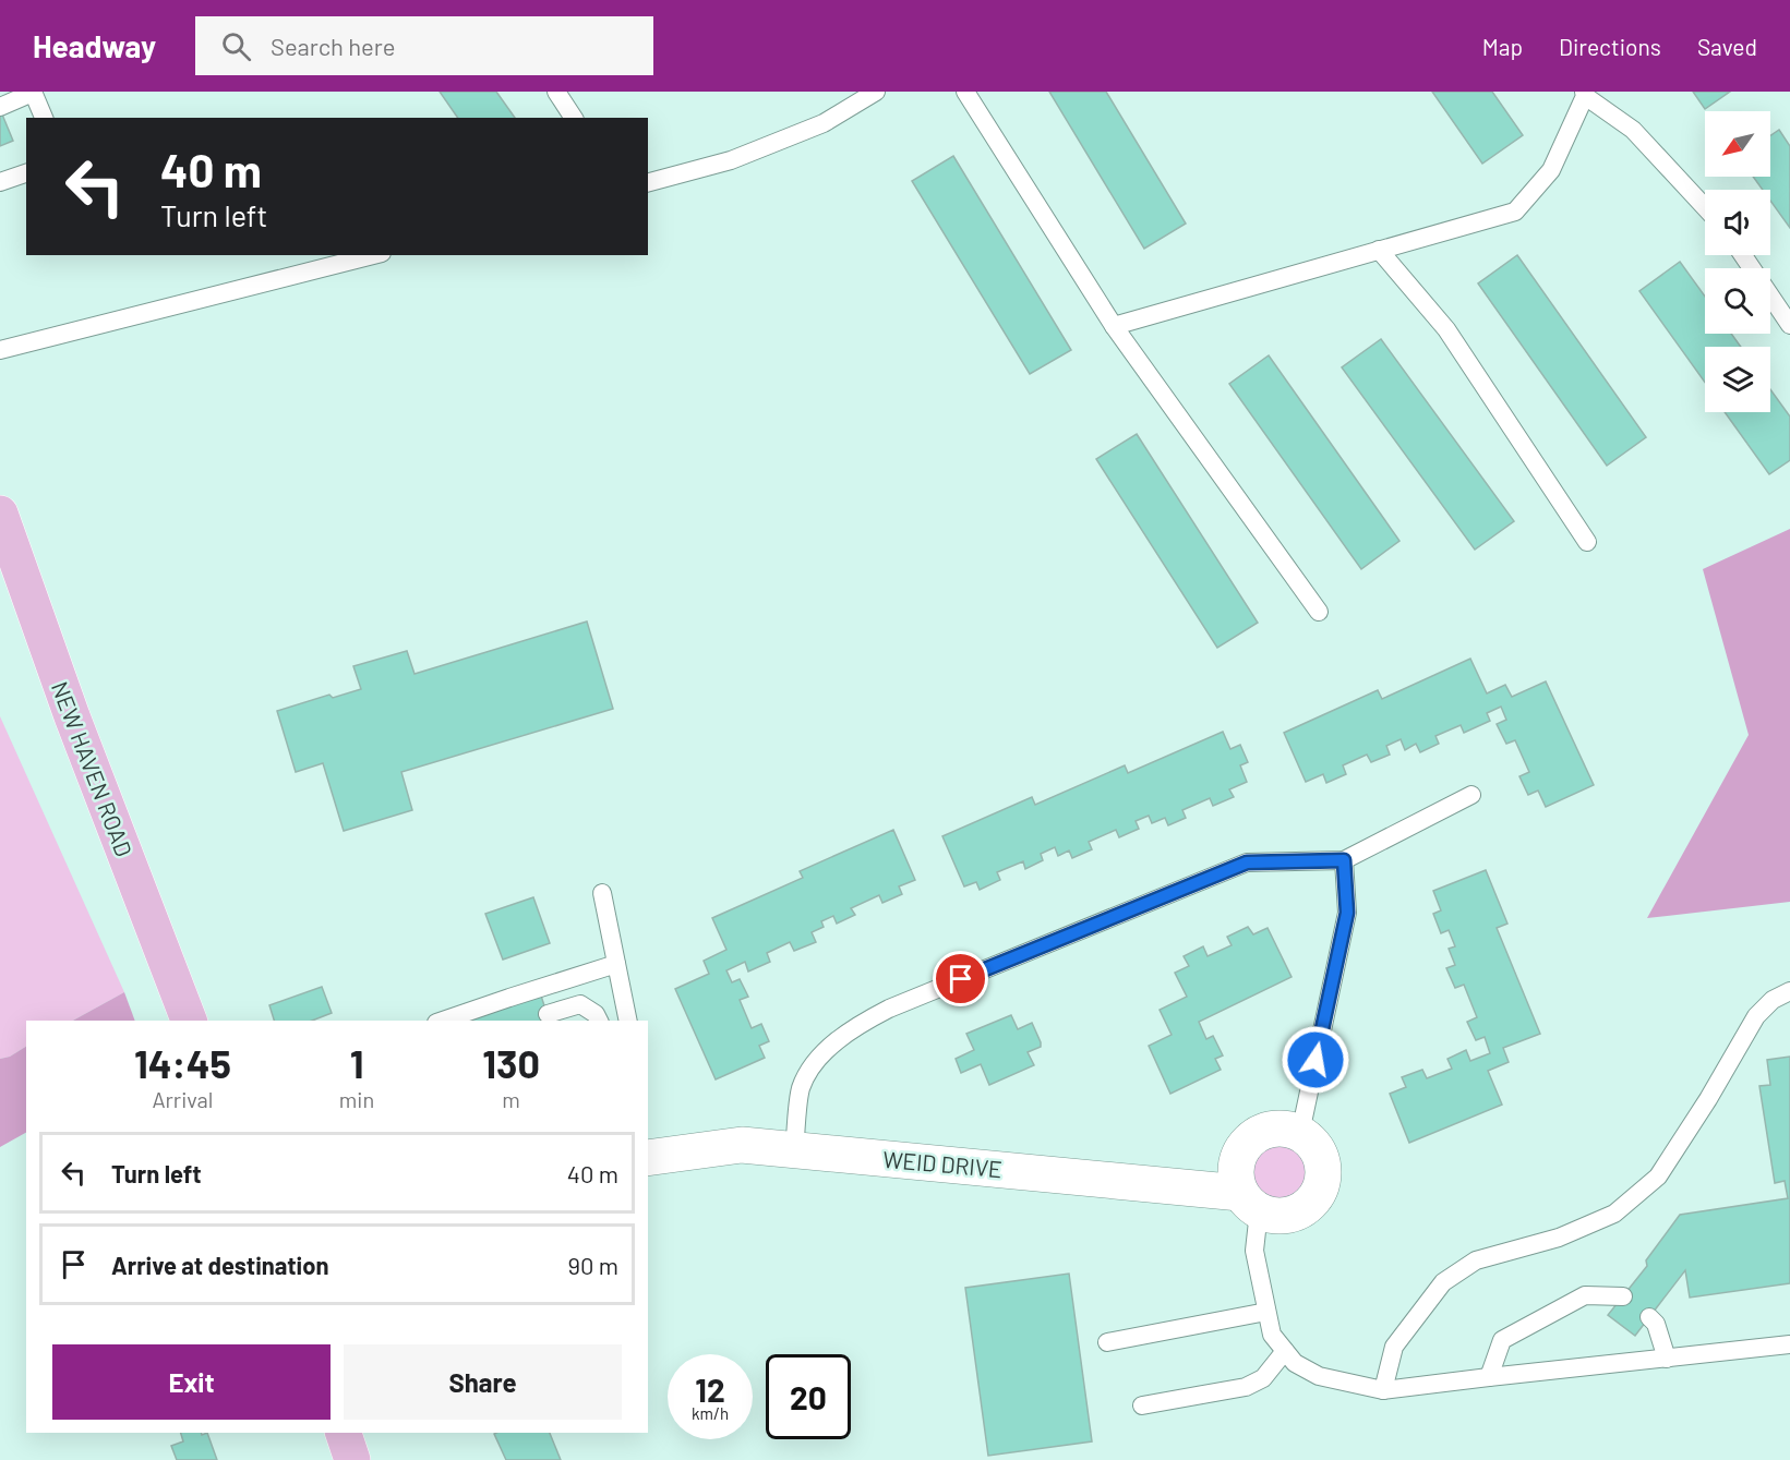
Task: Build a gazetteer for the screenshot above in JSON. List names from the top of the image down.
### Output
{
  "streets": {
    "main road": ["NEW HAVEN ROAD"],
    "street": ["WEID DRIVE"]
  },
  "north": "bottom left",
  "page": {
    "header": "Headway",
    "search": "Search here",
    "nav": ["Map", "Directions", "Saved"],
    "turn": ["40 m", "Turn left"],
    "eta": [
      "14:45",
      "Arrival",
      "1",
      "min",
      "130",
      "m"
    ],
    "list": [
      {
        "name": "Turn left",
        "value": "40 m"
      },
      {
        "name": "Arrive at destination",
        "value": "90 m"
      }
    ],
    "buttons": ["Exit", "Share"],
    "speed": "12 km/h",
    "limit": "20"
  }
}
